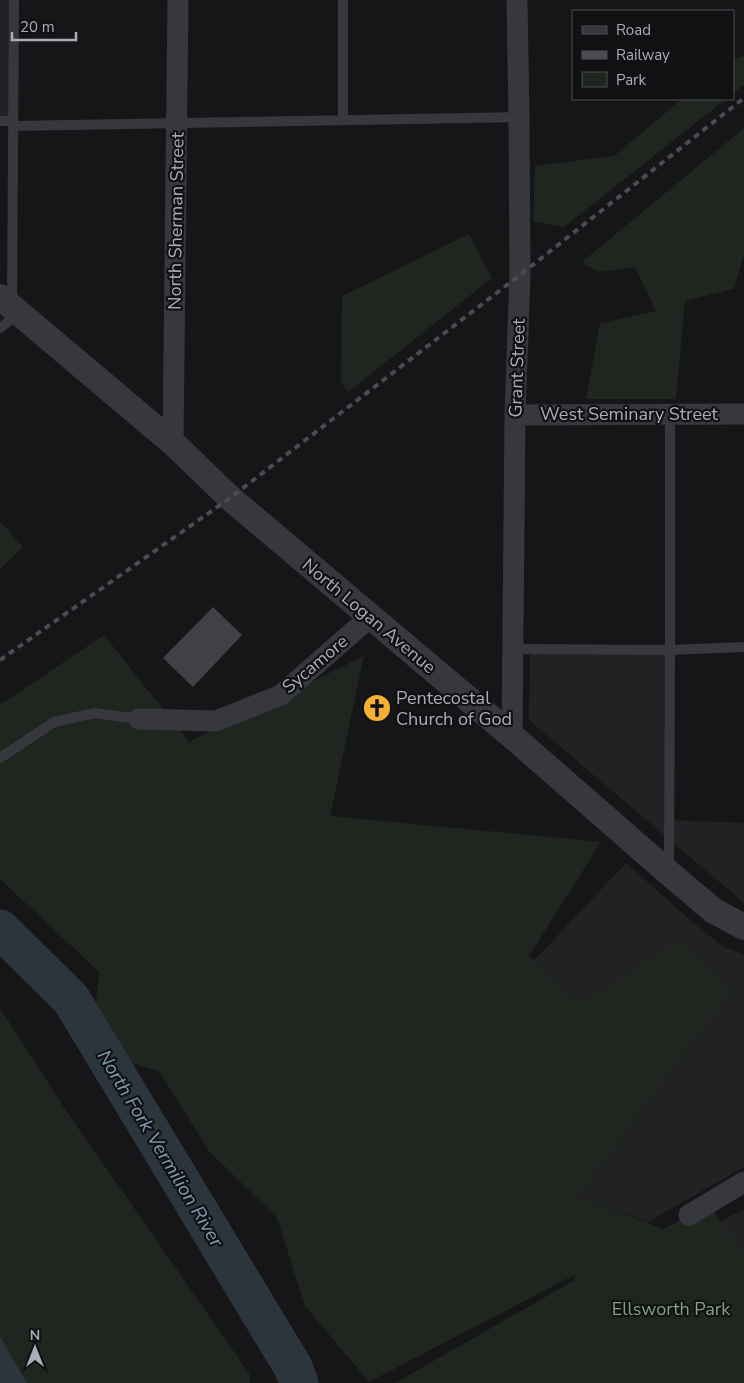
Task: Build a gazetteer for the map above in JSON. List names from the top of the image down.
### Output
{
  "streets": {
    "street": [
      "North Sherman Street",
      "Grant Street",
      "West Seminary Street",
      "North Logan Avenue",
      "Sycamore"
    ]
  },
  "crossings": [
    ["North Sherman Street", "North Logan Avenue"],
    ["Grant Street", "West Seminary Street"],
    ["Grant Street", "North Logan Avenue"],
    ["North Logan Avenue", "Sycamore"]
  ],
  "water": ["North Fork Vermilion River"],
  "parks": ["Ellsworth Park"],
  "places": {
    "church": ["Pentecostal Church of God"]
  },
  "legend": ["Road", "Railway", "Park"],
  "scale_bar": "20 m",
  "north": "top"
}
